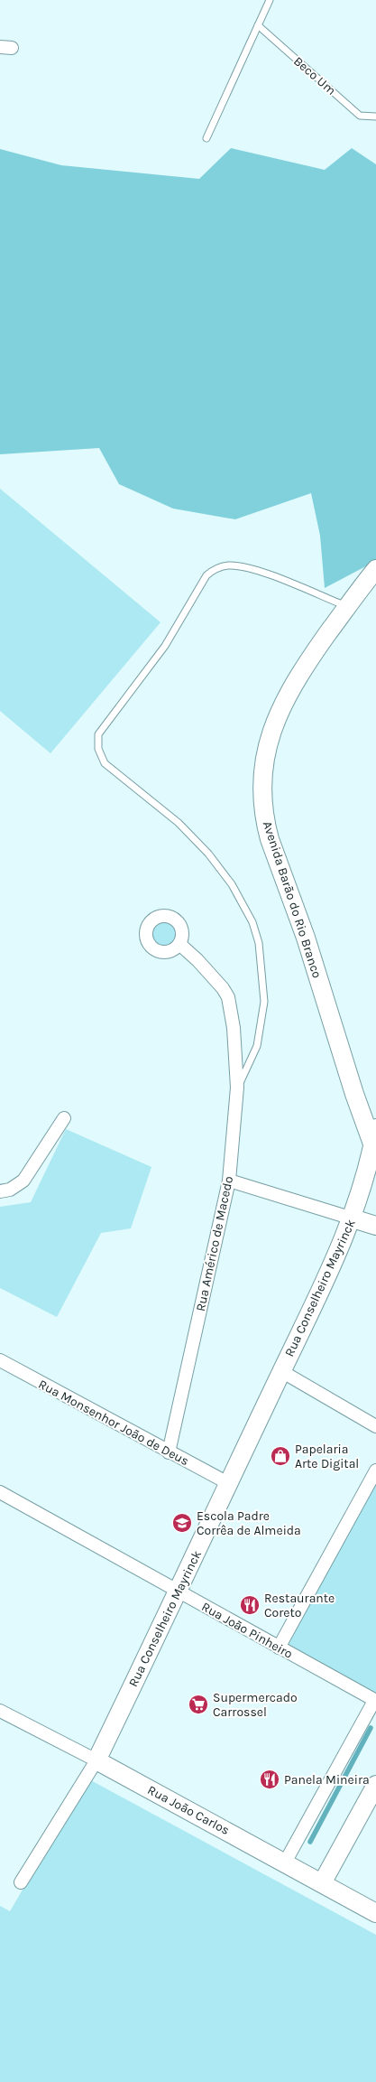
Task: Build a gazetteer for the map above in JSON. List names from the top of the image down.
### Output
{
  "streets": {
    "street": [
      "Avenida Barão do Rio Branco",
      "Rua Américo de Macedo",
      "Rua Conselheiro Mayrinck",
      "Rua Monsenhor João de Deus",
      "Rua João Pinheiro",
      "Rua João Carlos"
    ],
    "lane": ["Beco Um"]
  },
  "crossings": [
    ["Avenida Barão do Rio Branco", "Rua Conselheiro Mayrinck"],
    ["Rua Américo de Macedo", "Rua Monsenhor João de Deus"],
    ["Rua Conselheiro Mayrinck", "Rua Monsenhor João de Deus"],
    ["Rua Conselheiro Mayrinck", "Rua João Pinheiro"],
    ["Rua Conselheiro Mayrinck", "Rua João Carlos"]
  ],
  "places": {
    "shop": ["Papelaria Arte Digital"],
    "school or university": ["Escola Padre Corrêa de Almeida"],
    "restaurant": ["Restaurante Coreto", "Panela Mineira"],
    "supermarket": ["Supermercado Carrossel"]
  }
}
